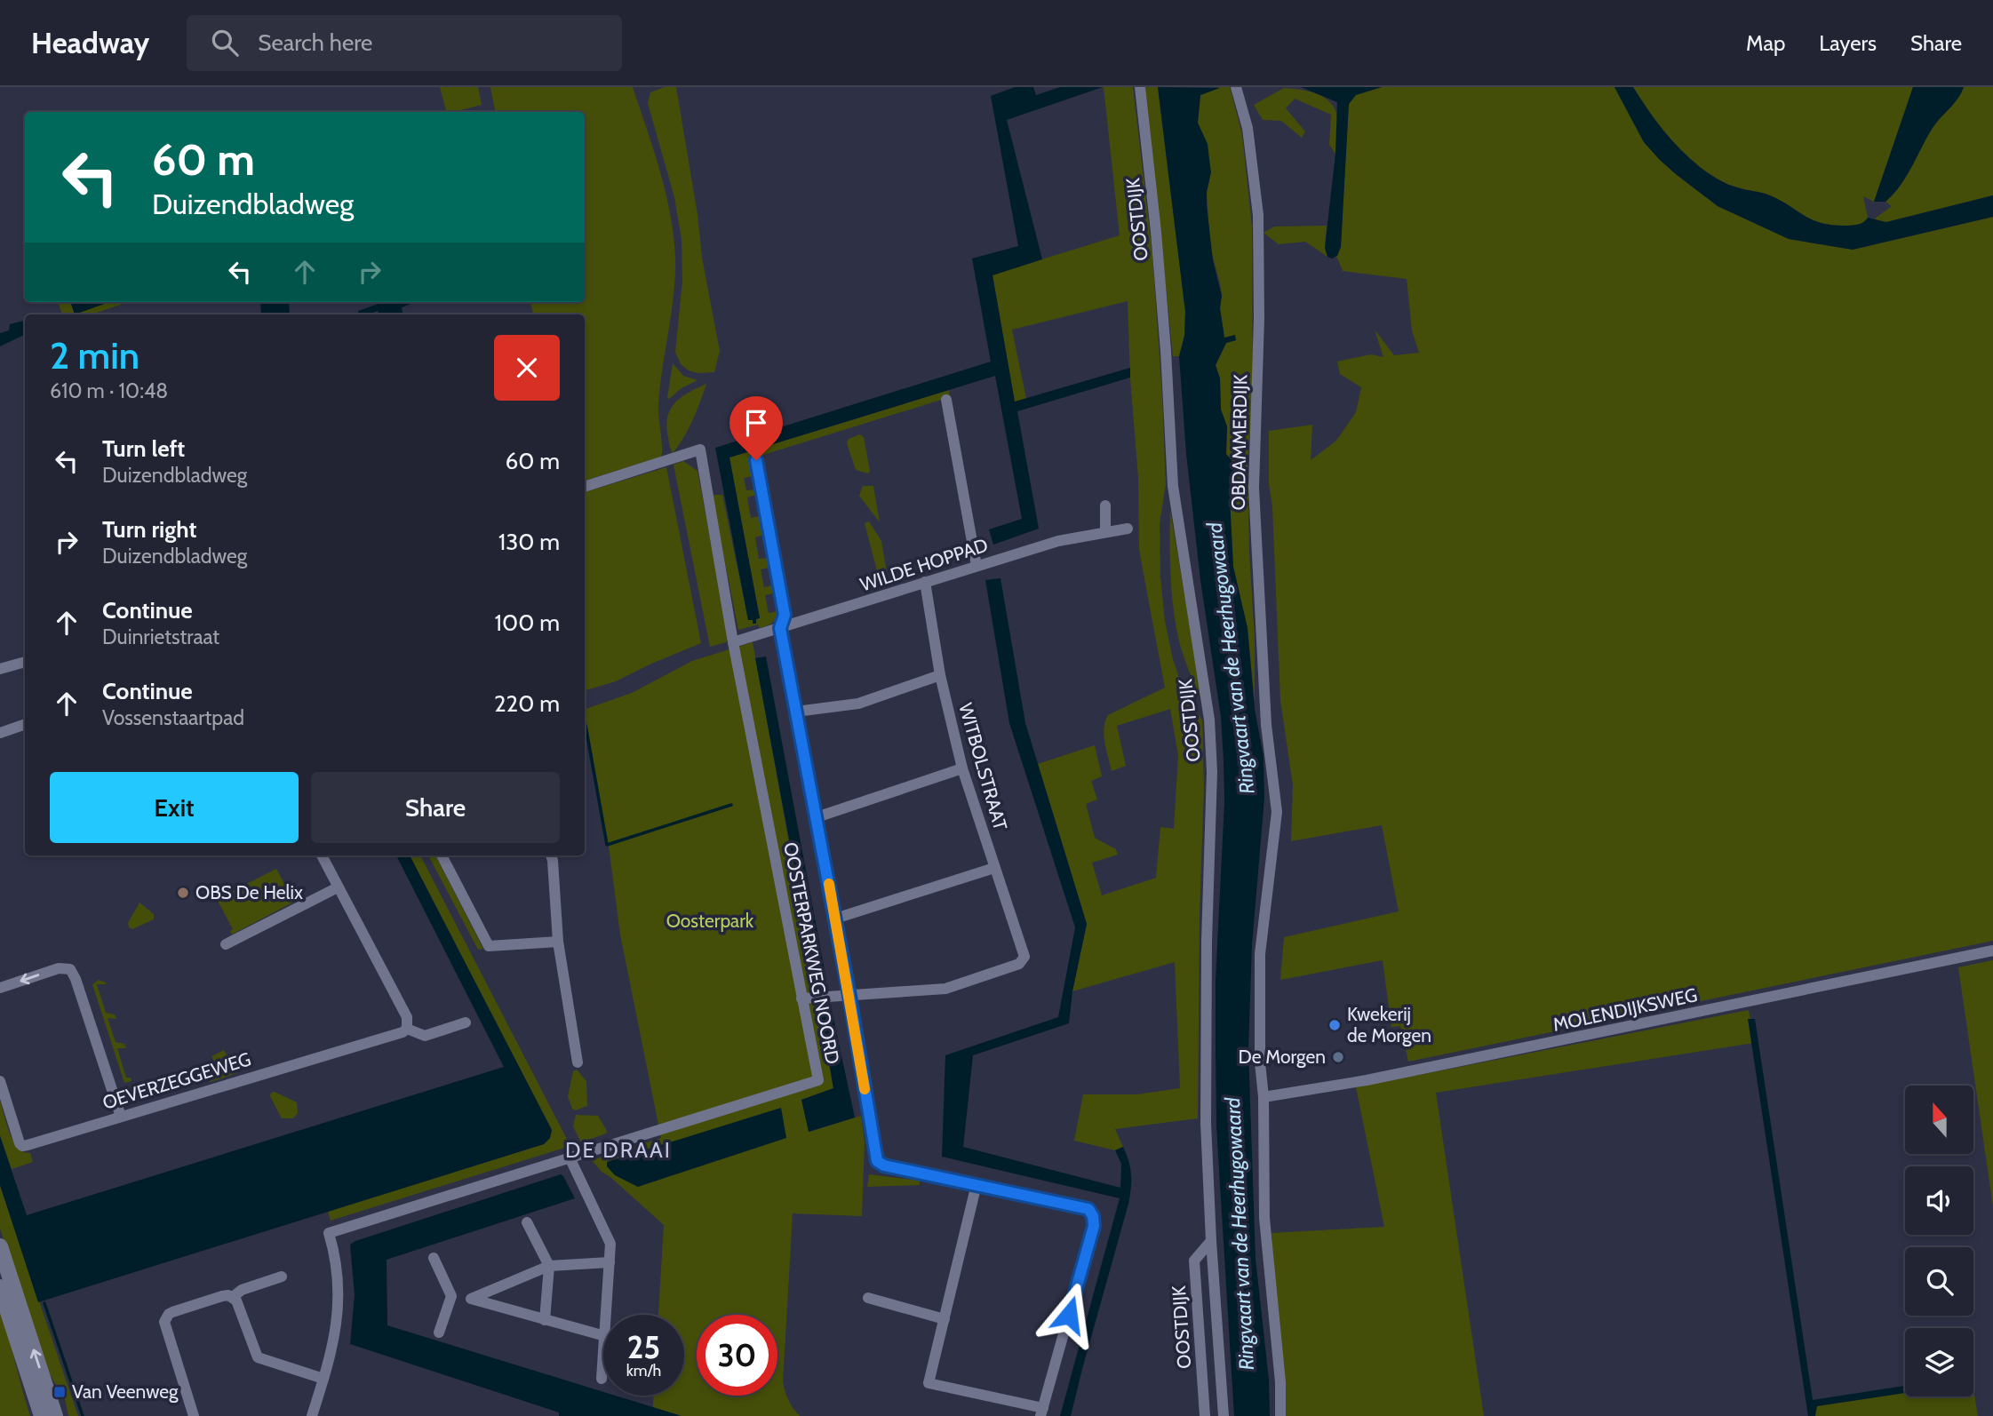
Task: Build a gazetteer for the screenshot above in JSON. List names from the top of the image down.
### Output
{
  "streets": {
    "street": [
      "OOSTDIJK",
      "OBDAMMERDIJK",
      "WILDE HOPPAD",
      "WITBOLSTRAAT",
      "OOSTERPARKWEG NOORD",
      "MOLENDIJKSWEG",
      "OEVERZEGGEWEG"
    ]
  },
  "crossings": [
    ["OBDAMMERDIJK", "MOLENDIJKSWEG"],
    ["WILDE HOPPAD", "WITBOLSTRAAT"],
    ["WILDE HOPPAD", "OOSTERPARKWEG NOORD"]
  ],
  "districts": ["DE DRAAI"],
  "water": ["Ringvaart van de Heerhugowaard"],
  "parks": ["Oosterpark"],
  "places": {
    "other": ["OBS De Helix", "Kwekerij de Morgen", "De Morgen"],
    "transit": ["Van Veenweg"]
  },
  "north": "top",
  "page": {
    "header": "Headway",
    "search": "Search here",
    "nav": ["Map", "Layers", "Share"],
    "turn": ["60 m", "Duizendbladweg"],
    "heading": ["2 min", "610 m · 10:48"],
    "list": [
      {
        "name": "Turn left",
        "note": "Duizendbladweg",
        "value": "60 m"
      },
      {
        "name": "Turn right",
        "note": "Duizendbladweg",
        "value": "130 m"
      },
      {
        "name": "Continue",
        "note": "Duinrietstraat",
        "value": "100 m"
      },
      {
        "name": "Continue",
        "note": "Vossenstaartpad",
        "value": "220 m"
      }
    ],
    "buttons": ["Exit", "Share"],
    "speed": "25 km/h",
    "limit": "30"
  }
}
